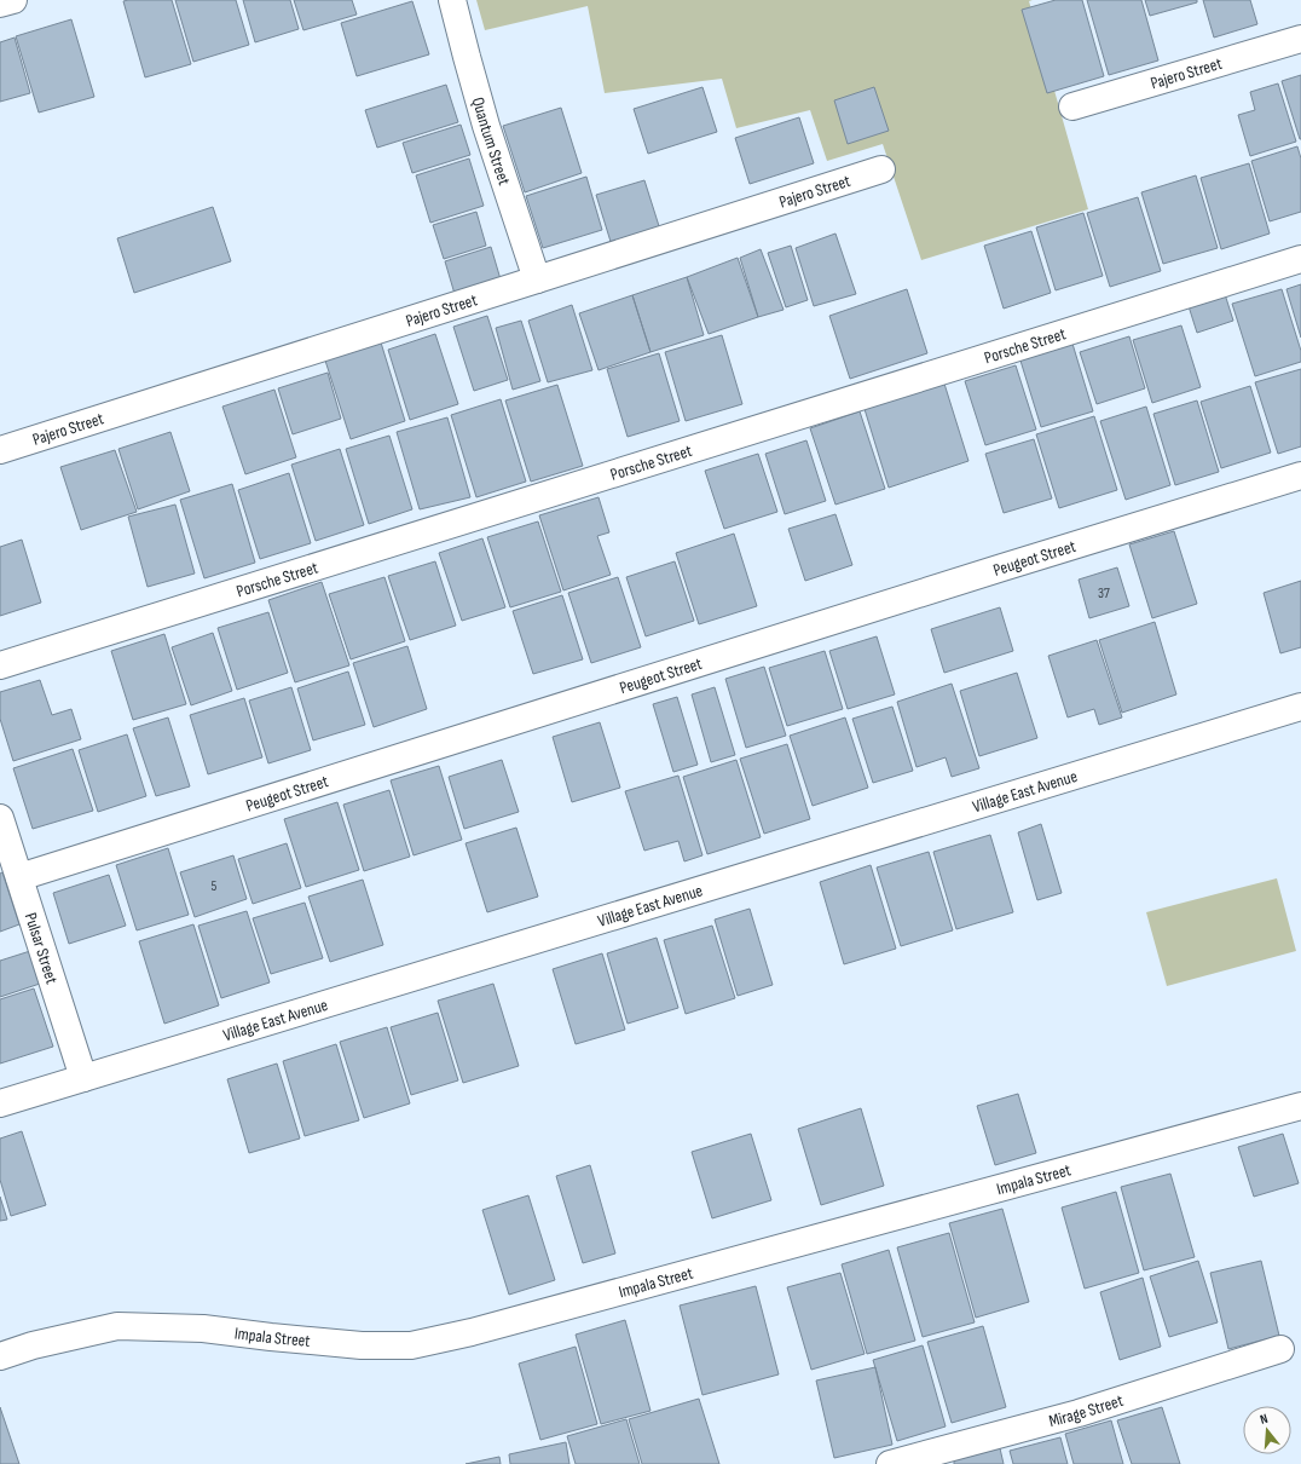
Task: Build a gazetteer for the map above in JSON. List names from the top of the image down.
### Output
{
  "streets": {
    "street": [
      "Pajero Street",
      "Quantum Street",
      "Porsche Street",
      "Peugeot Street",
      "Village East Avenue",
      "Pulsar Street",
      "Impala Street",
      "Mirage Street"
    ]
  },
  "crossings": [
    ["Pajero Street", "Quantum Street"],
    ["Peugeot Street", "Pulsar Street"],
    ["Village East Avenue", "Pulsar Street"]
  ],
  "house_numbers": ["37", "5"],
  "north": "top"
}
